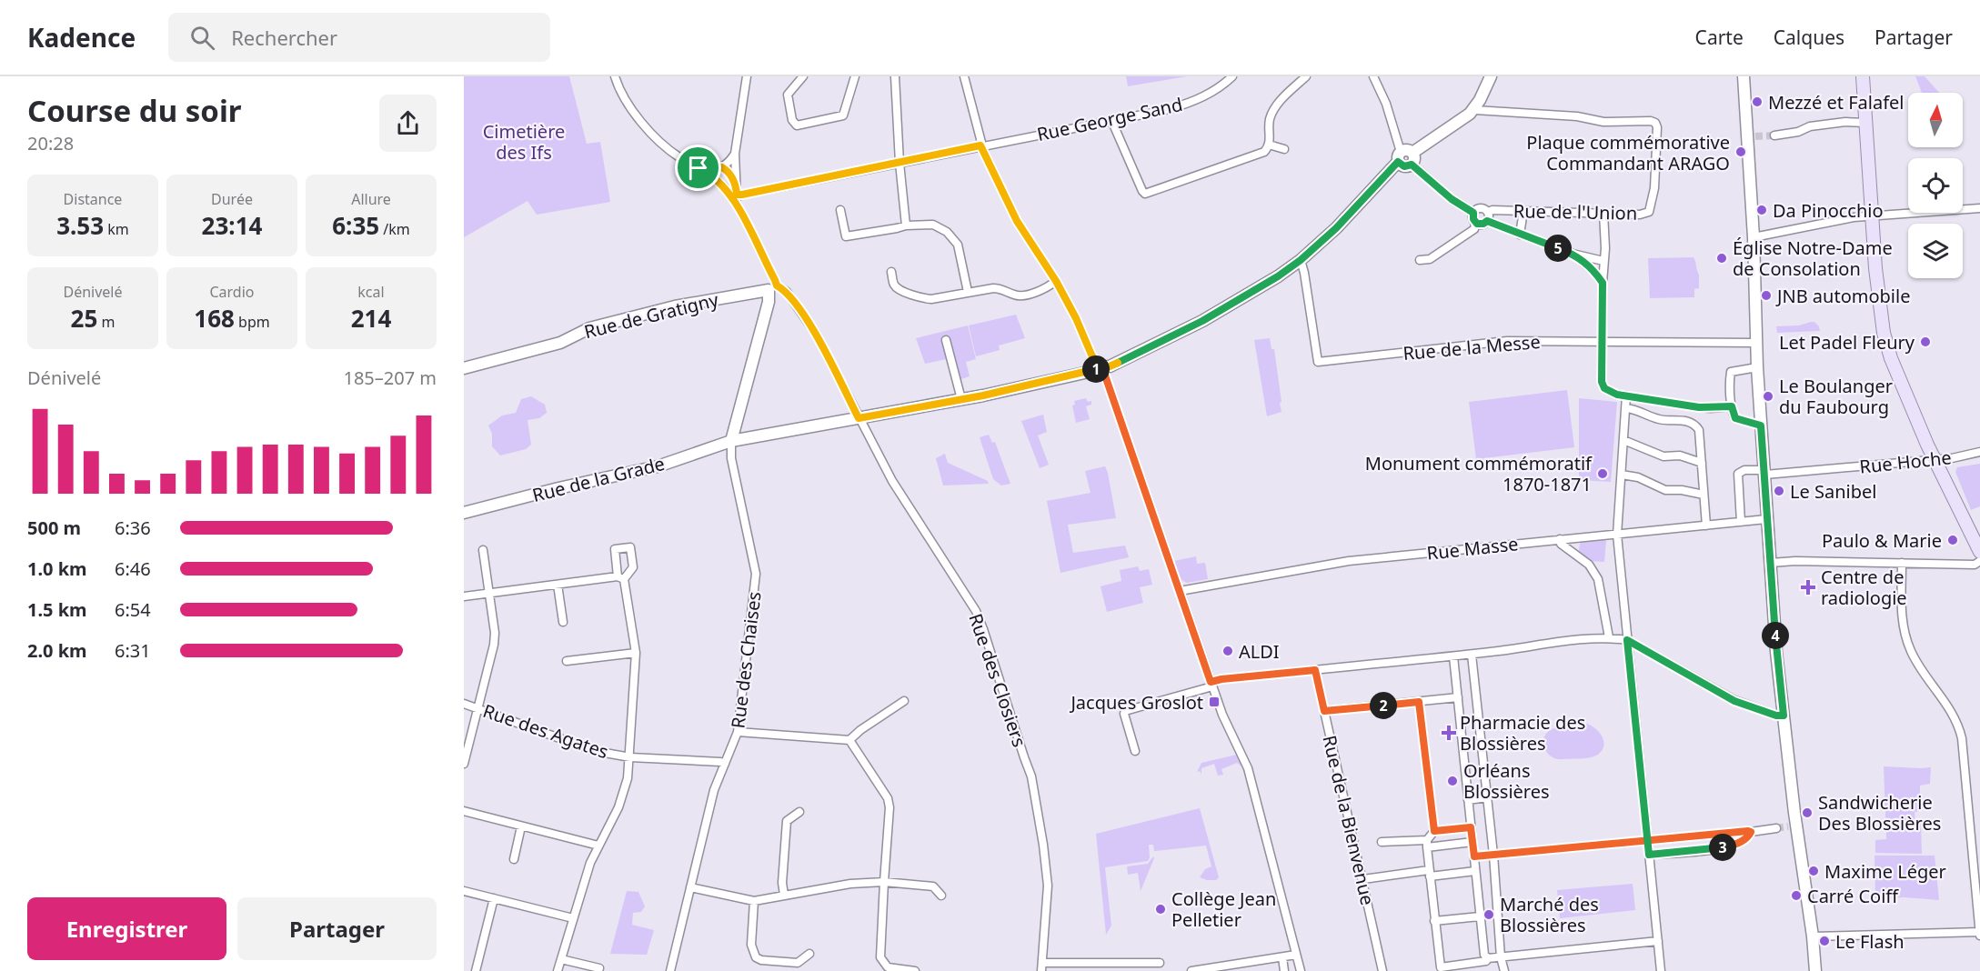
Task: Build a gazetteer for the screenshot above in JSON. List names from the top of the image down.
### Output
{
  "streets": {
    "street": [
      "Rue George Sand",
      "Rue de l'Union",
      "Rue de Gratigny",
      "Rue de la Messe",
      "Rue Hoche",
      "Rue de la Grade",
      "Rue Masse",
      "Rue des Chaises",
      "Rue des Closiers",
      "Rue des Agates",
      "Rue de la Bienvenue"
    ]
  },
  "crossings": [
    ["Rue George Sand", "Rue des Closiers"],
    ["Rue de Gratigny", "Rue des Closiers"],
    ["Rue de la Messe", "Rue de la Grade"],
    ["Rue Hoche", "Rue Masse"],
    ["Rue de la Grade", "Rue des Chaises"],
    ["Rue de la Grade", "Rue des Closiers"],
    ["Rue des Chaises", "Rue des Agates"]
  ],
  "parks": ["Cimetière des Ifs"],
  "places": {
    "other": [
      "Mezzé et Falafel",
      "Plaque commémorative Commandant ARAGO",
      "Da Pinocchio",
      "Église Notre-Dame de Consolation",
      "JNB automobile",
      "Let Padel Fleury",
      "Le Boulanger du Faubourg",
      "Monument commémoratif 1870-1871",
      "Le Sanibel",
      "Paulo & Marie",
      "ALDI",
      "Orléans Blossières",
      "Sandwicherie Des Blossières",
      "Maxime Léger",
      "Carré Coiff",
      "Collège Jean Pelletier",
      "Marché des Blossières",
      "Le Flash"
    ],
    "health": ["Centre de radiologie", "Pharmacie des Blossières"],
    "transit": ["Jacques Groslot"]
  },
  "north": "top",
  "page": {
    "header": "Kadence",
    "search": "Rechercher",
    "nav": ["Carte", "Calques", "Partager"],
    "heading": ["Course du soir", "20:28"],
    "stats": [
      ["Distance", "3.53 km"],
      ["Durée", "23:14"],
      ["Allure", "6:35 /km"],
      ["Dénivelé", "25 m"],
      ["Cardio", "168 bpm"],
      ["kcal", "214"]
    ],
    "pins": [
      "5",
      "1",
      "4",
      "2",
      "3"
    ],
    "chart": ["Dénivelé", "185–207 m"],
    "list": [
      {
        "name": "500 m",
        "note": "6:36"
      },
      {
        "name": "1.0 km",
        "note": "6:46"
      },
      {
        "name": "1.5 km",
        "note": "6:54"
      },
      {
        "name": "2.0 km",
        "note": "6:31"
      }
    ],
    "buttons": ["Enregistrer", "Partager"]
  }
}
